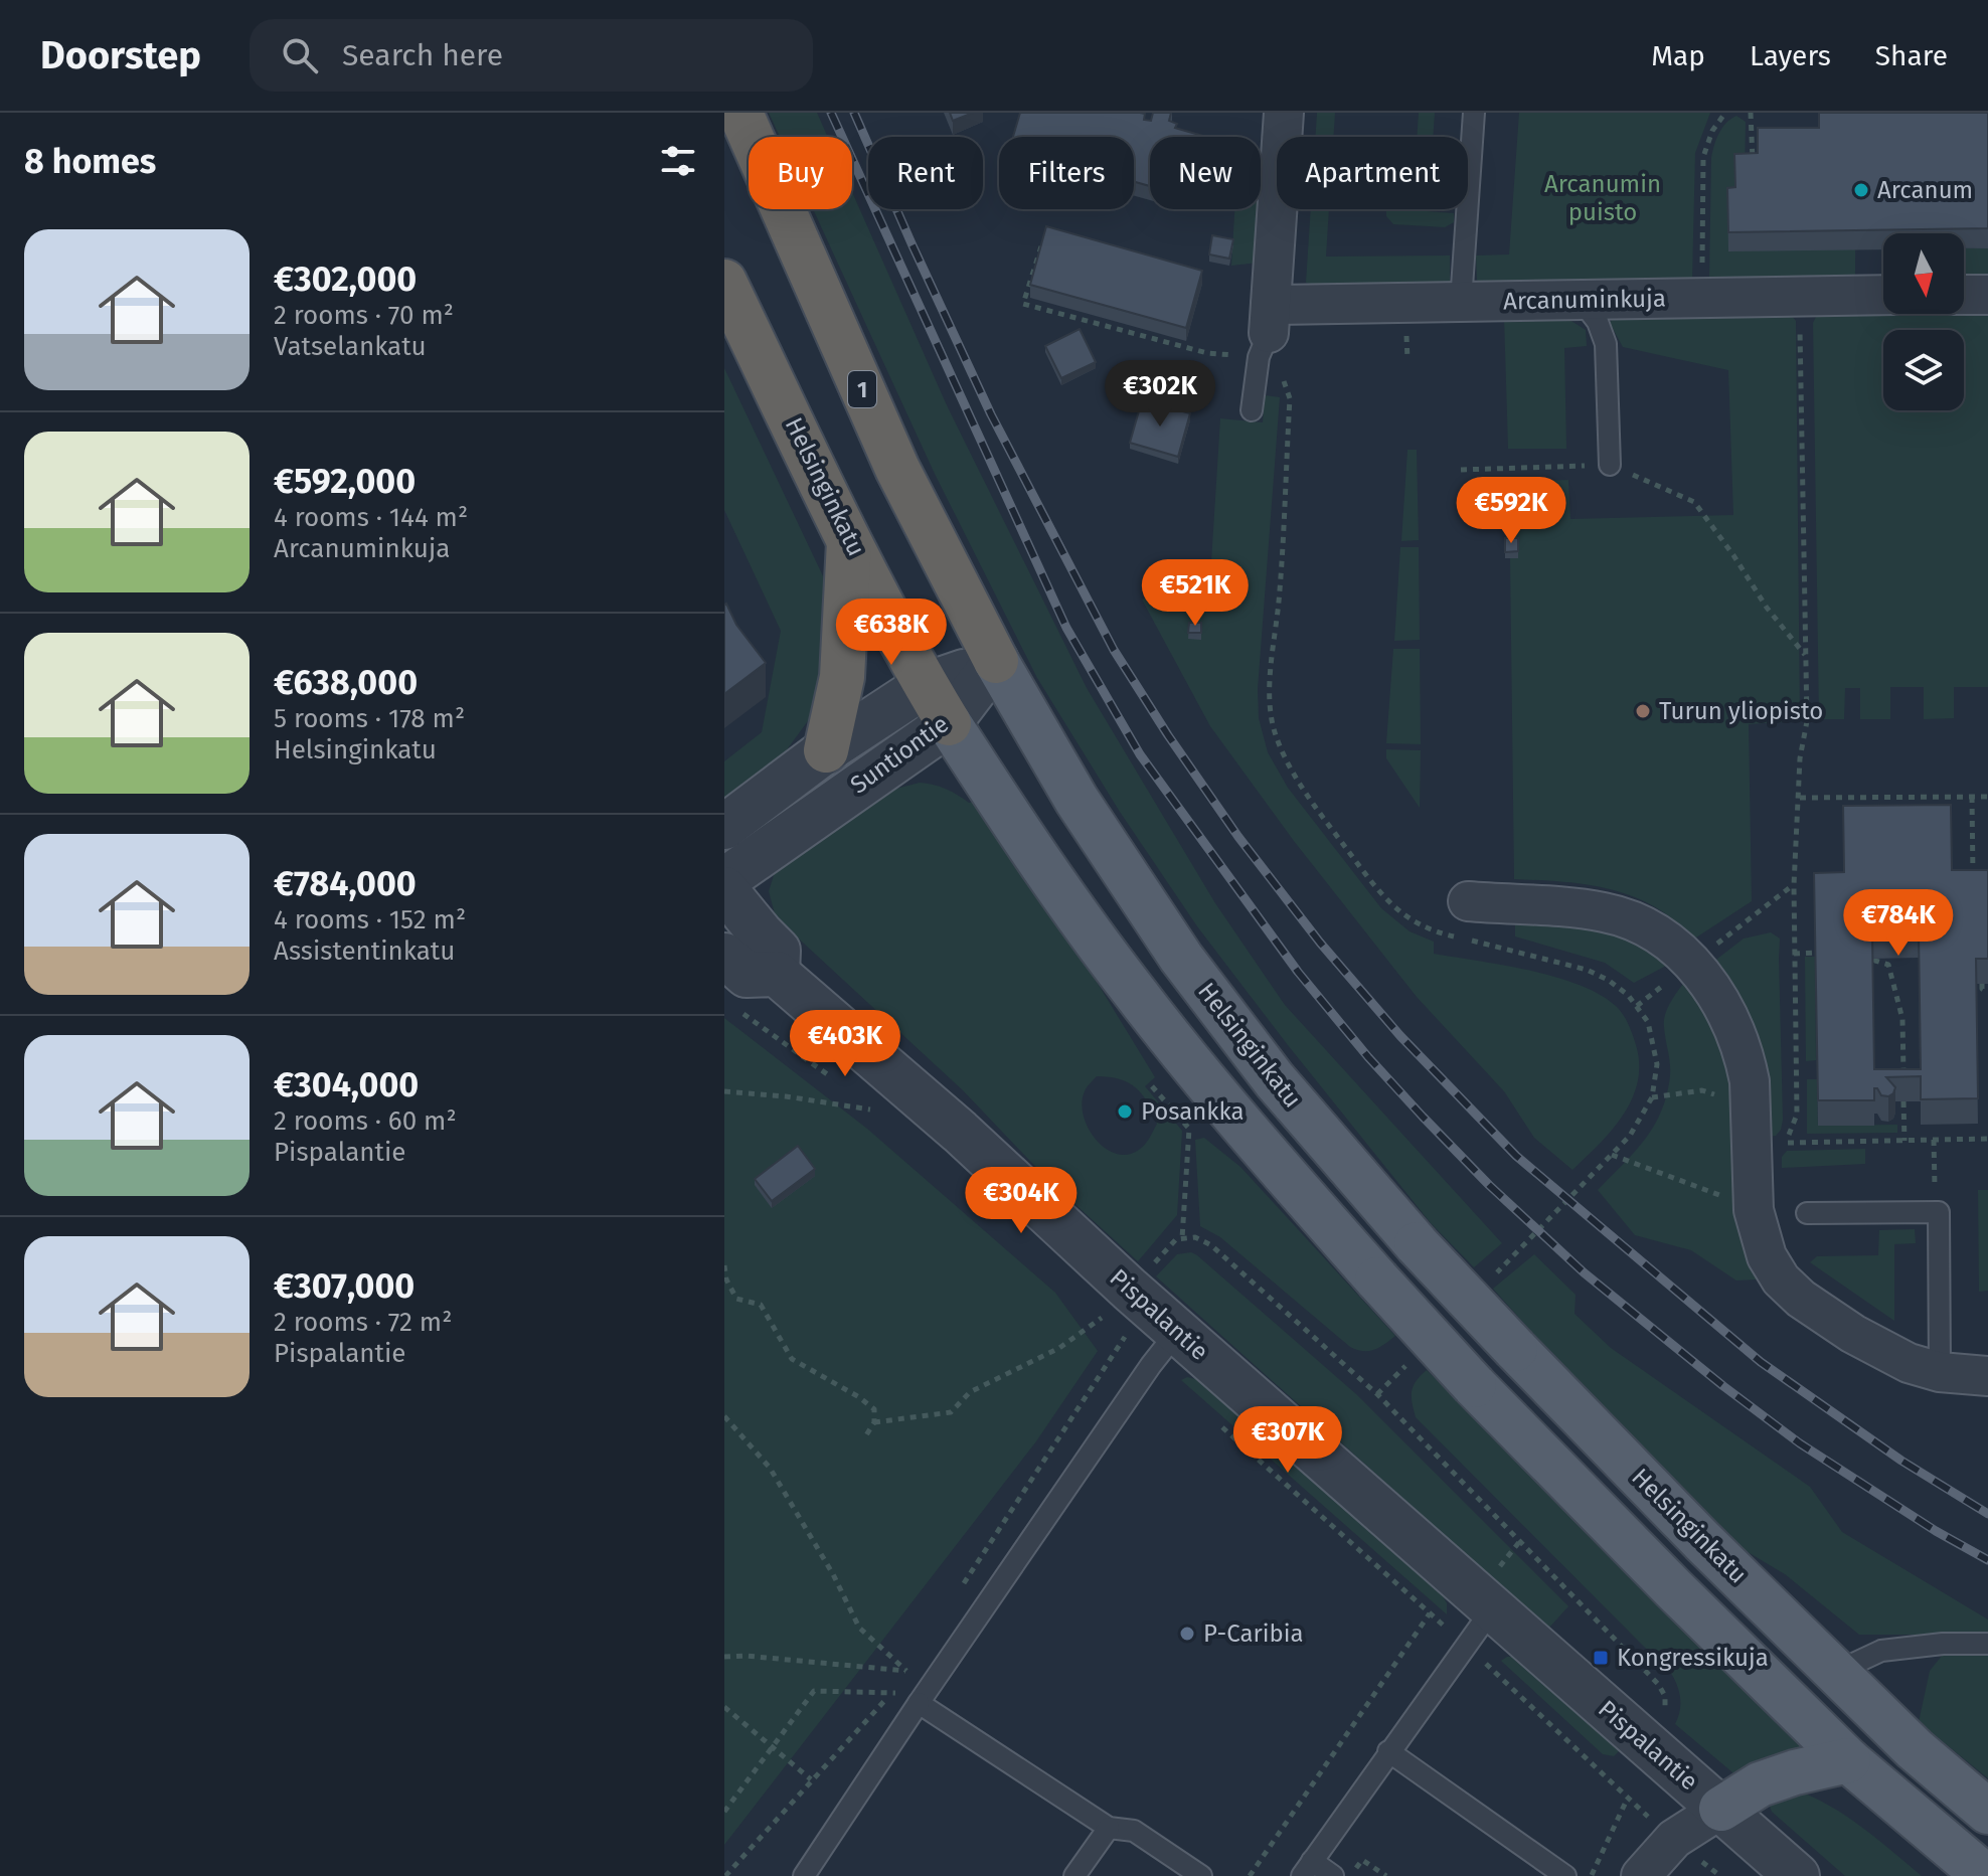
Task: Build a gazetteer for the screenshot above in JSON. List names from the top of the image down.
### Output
{
  "streets": {
    "highway": ["1", "Helsinginkatu"],
    "street": ["Arcanuminkuja", "Suntiontie", "Pispalantie"]
  },
  "crossings": [
    ["Helsinginkatu", "Suntiontie"]
  ],
  "parks": ["Arcanumin puisto"],
  "places": {
    "other": [
      "Arcanum",
      "Turun yliopisto",
      "Posankka",
      "P-Caribia"
    ],
    "transit": ["Kongressikuja"]
  },
  "north": "bottom",
  "page": {
    "header": "Doorstep",
    "search": "Search here",
    "nav": ["Map", "Layers", "Share"],
    "heading": "8 homes",
    "chip": [
      "Buy",
      "Rent",
      "Filters",
      "New",
      "Apartment"
    ],
    "list": [
      {
        "name": "€302,000",
        "note": "2 rooms · 70 m² · Vatselankatu"
      },
      {
        "name": "€592,000",
        "note": "4 rooms · 144 m² · Arcanuminkuja"
      },
      {
        "name": "€638,000",
        "note": "5 rooms · 178 m² · Helsinginkatu"
      },
      {
        "name": "€784,000",
        "note": "4 rooms · 152 m² · Assistentinkatu"
      },
      {
        "name": "€304,000",
        "note": "2 rooms · 60 m² · Pispalantie"
      },
      {
        "name": "€307,000",
        "note": "2 rooms · 72 m² · Pispalantie"
      }
    ],
    "price": [
      "€302K",
      "€592K",
      "€521K",
      "€638K",
      "€784K",
      "€403K",
      "€304K",
      "€307K"
    ]
  }
}
